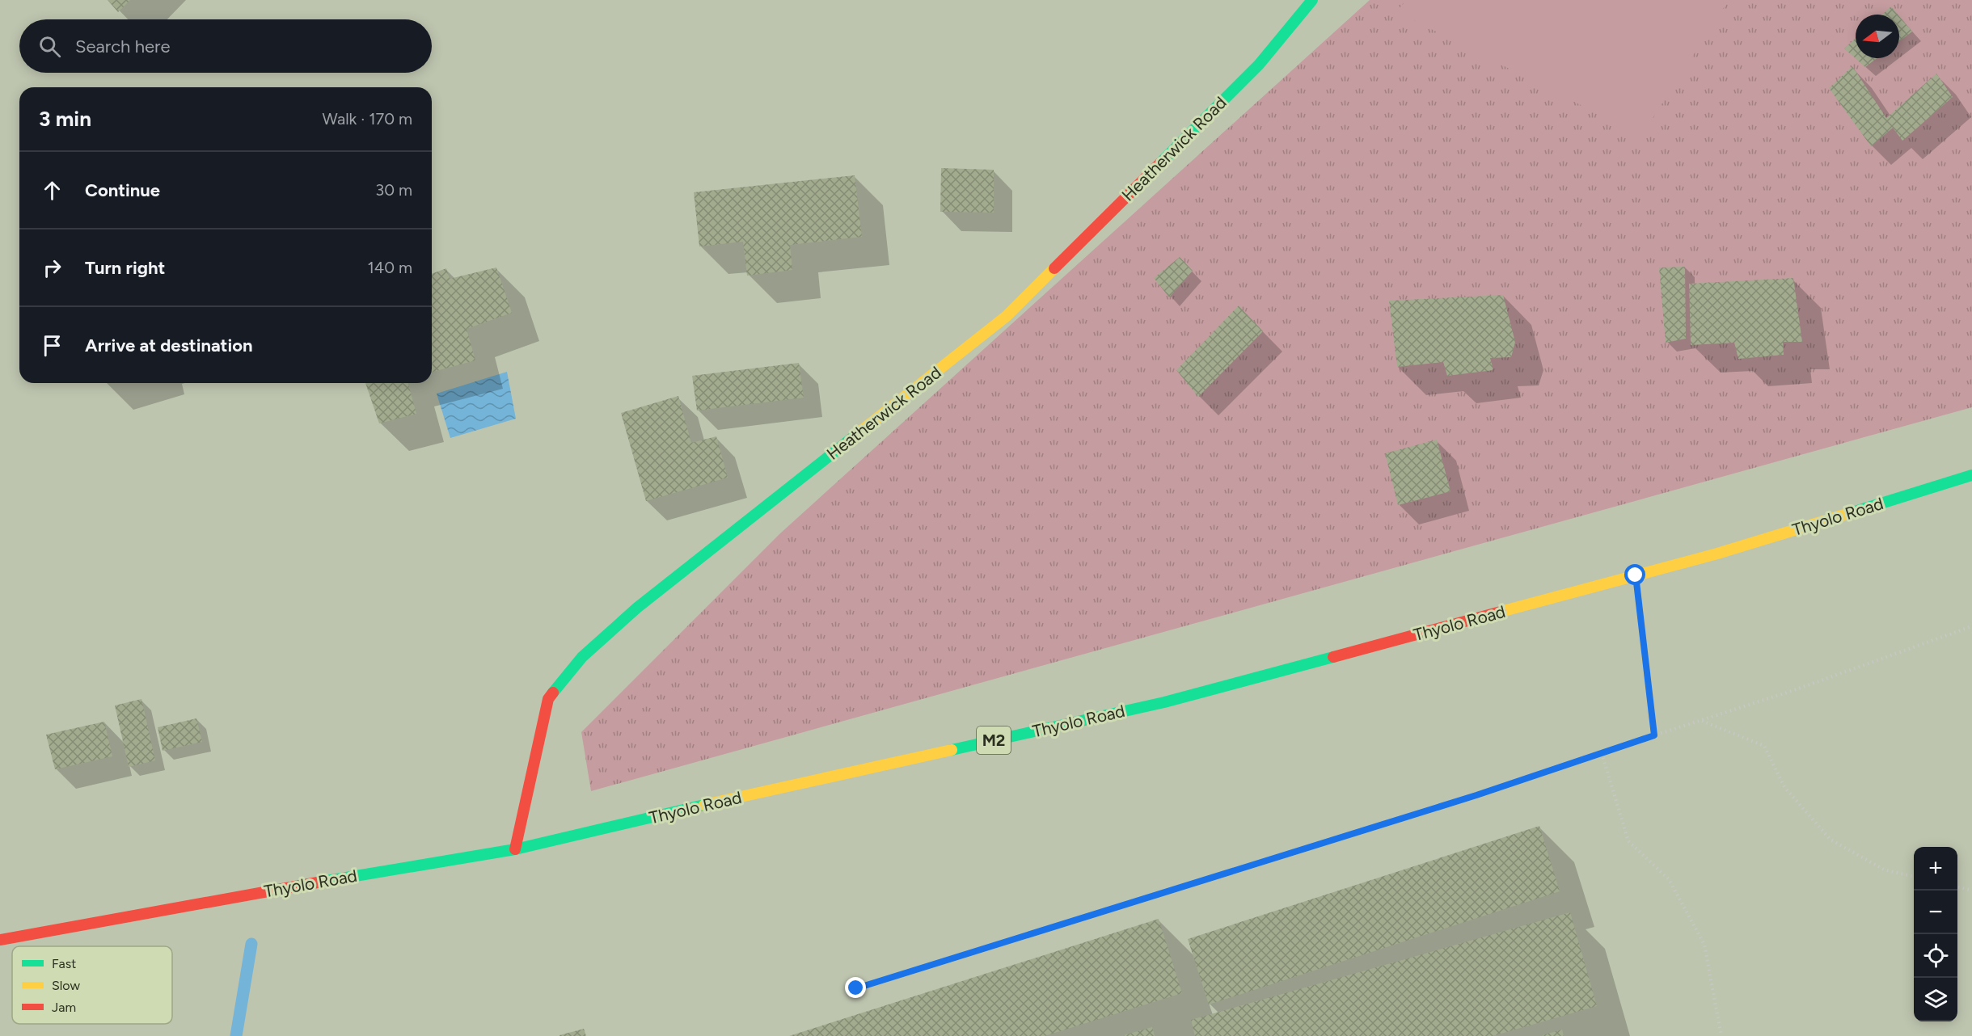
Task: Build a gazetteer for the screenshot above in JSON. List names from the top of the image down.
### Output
{
  "streets": {
    "main road": ["Heatherwick Road", "Thyolo Road", "M2"]
  },
  "crossings": [
    ["Heatherwick Road", "Thyolo Road"]
  ],
  "legend": ["Fast", "Slow", "Jam"],
  "north": "left",
  "page": {
    "search": "Search here",
    "heading": ["3 min", "Walk · 170 m"],
    "list": [
      ["Continue", "30 m"],
      ["Turn right", "140 m"],
      "Arrive at destination"
    ],
    "map_buttons": ["+", "−"]
  }
}
